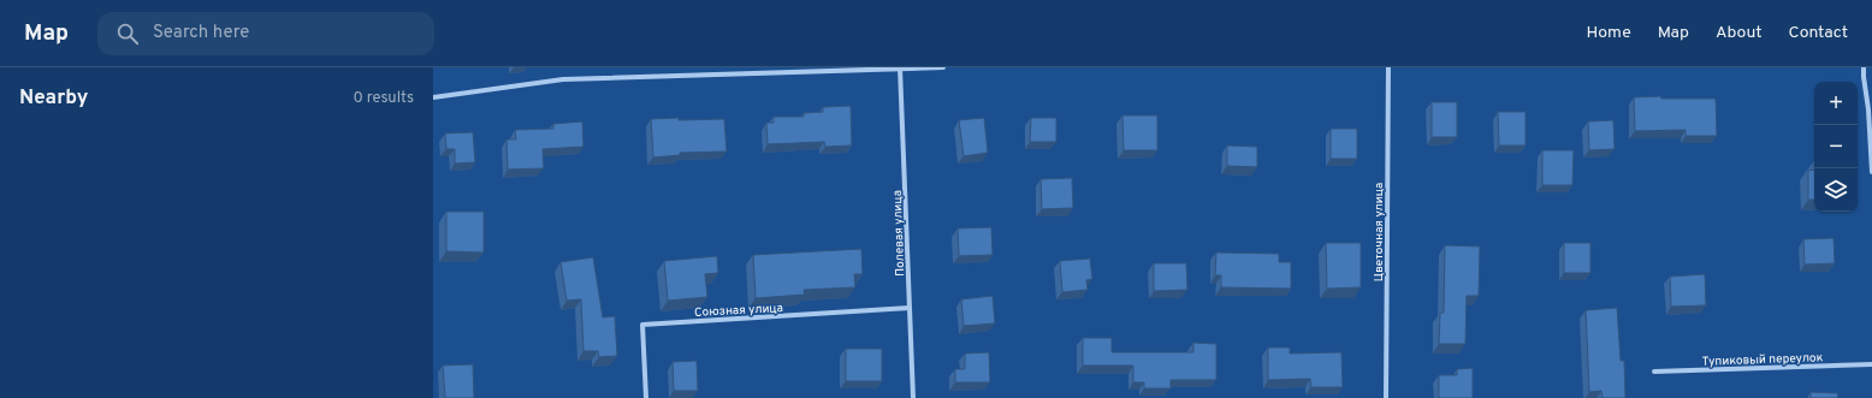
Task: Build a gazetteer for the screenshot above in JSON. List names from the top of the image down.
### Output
{
  "streets": {
    "street": [
      "Цветочная улица",
      "Полевая улица",
      "Союзная улица",
      "Тупиковый переулок"
    ]
  },
  "crossings": [
    ["Полевая улица", "Союзная улица"]
  ],
  "page": {
    "header": "Map",
    "search": "Search here",
    "nav": [
      "Home",
      "Map",
      "About",
      "Contact"
    ],
    "heading": ["Nearby", "0 results"],
    "map_buttons": ["+", "−"]
  }
}
